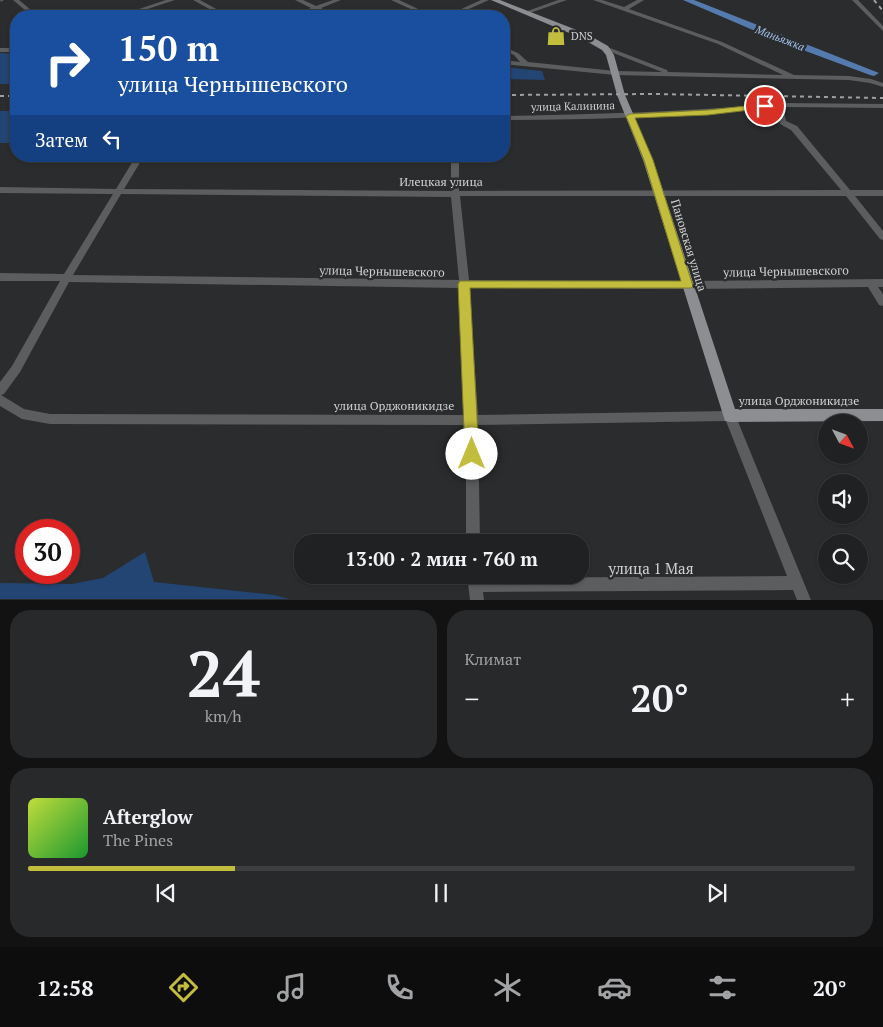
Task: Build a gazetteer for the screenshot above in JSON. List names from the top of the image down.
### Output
{
  "streets": {
    "main road": ["Пановская улица", "улица Орджоникидзе"],
    "street": [
      "улица Калинина",
      "Илецкая улица",
      "улица Чернышевского",
      "улица 1 Мая"
    ]
  },
  "crossings": [
    ["улица Калинина", "Пановская улица"],
    ["Илецкая улица", "Пановская улица"],
    ["Пановская улица", "улица Чернышевского"],
    ["Пановская улица", "улица Орджоникидзе"]
  ],
  "water": ["Маньяжка"],
  "places": {
    "shop": ["DNS"]
  },
  "north": "bottom right",
  "page": {
    "turn": ["150 m", "улица Чернышевского"],
    "then": "Затем",
    "limit": "30",
    "trip": "13:00 · 2 мин · 760 m",
    "tile": [
      ["24", "km/h"],
      "Климат"
    ],
    "heat": ["−", "20°", "+"],
    "song": ["Afterglow", "The Pines"],
    "tabs": ["12:58", "20°"]
  }
}
